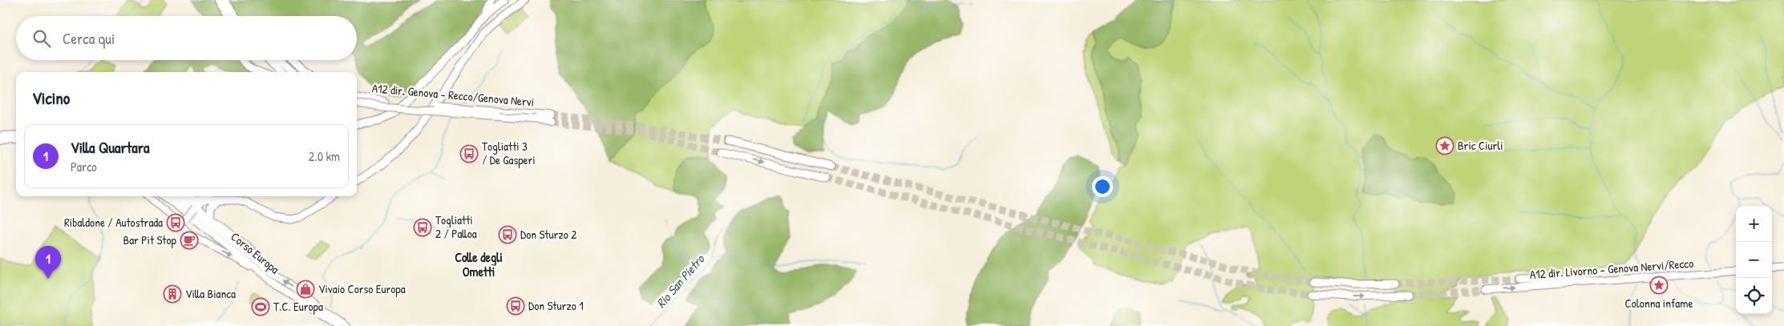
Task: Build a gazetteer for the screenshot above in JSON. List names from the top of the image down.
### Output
{
  "streets": {
    "highway": ["A12 dir. Genova - Recco/Genova Nervi", "A12 dir. Livorno - Genova Nervi/Recco"],
    "main road": ["Corso Europa"]
  },
  "districts": ["Colle degli Ometti"],
  "water": ["Rio San Pietro"],
  "places": {
    "place": ["Bric Ciurli", "Colonna infame"],
    "bus stop": [
      "Togliatti 3 / De Gasperi",
      "Ribaldone / Autostrada",
      "Togliatti 2 / Palloa",
      "Don Sturzo 2",
      "Don Sturzo 1"
    ],
    "cafe": ["Bar Pit Stop"],
    "shop": ["Vivaio Corso Europa"],
    "building": ["Villa Bianca"],
    "sports": ["T.C. Europa"]
  },
  "page": {
    "search": "Cerca qui",
    "heading": "Vicino",
    "list": [
      {
        "mark": "1",
        "name": "Villa Quartara",
        "note": "Parco",
        "value": "2.0 km"
      }
    ],
    "map_buttons": ["+", "−"],
    "pins": "1"
  }
}
